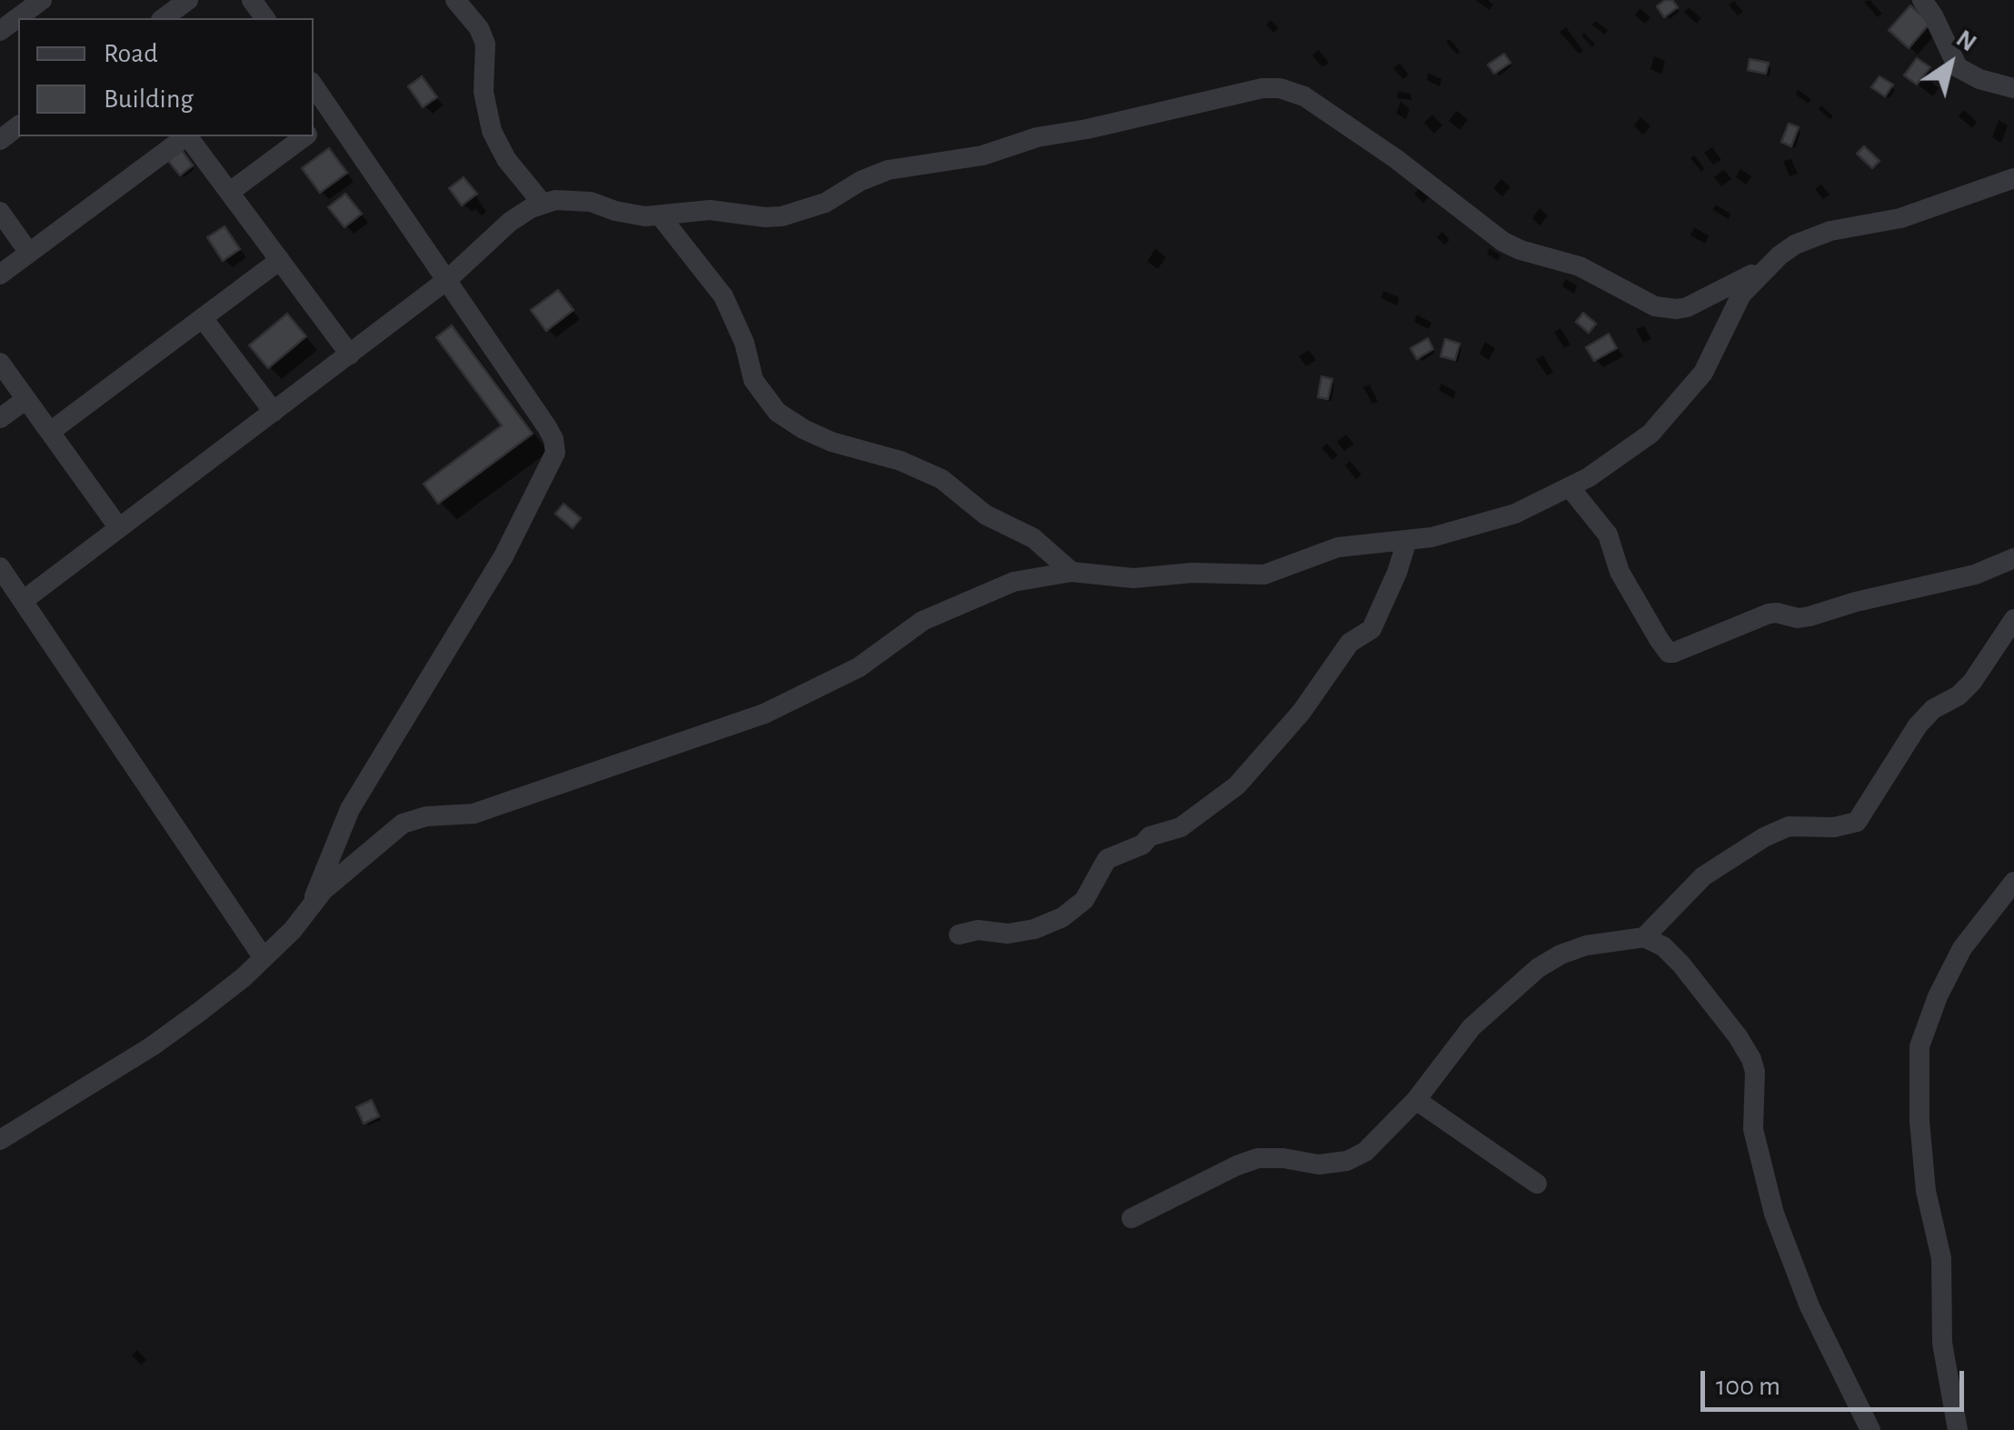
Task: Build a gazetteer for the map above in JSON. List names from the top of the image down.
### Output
{
  "legend": ["Road", "Building"],
  "scale_bar": "100 m",
  "north": "top right"
}
